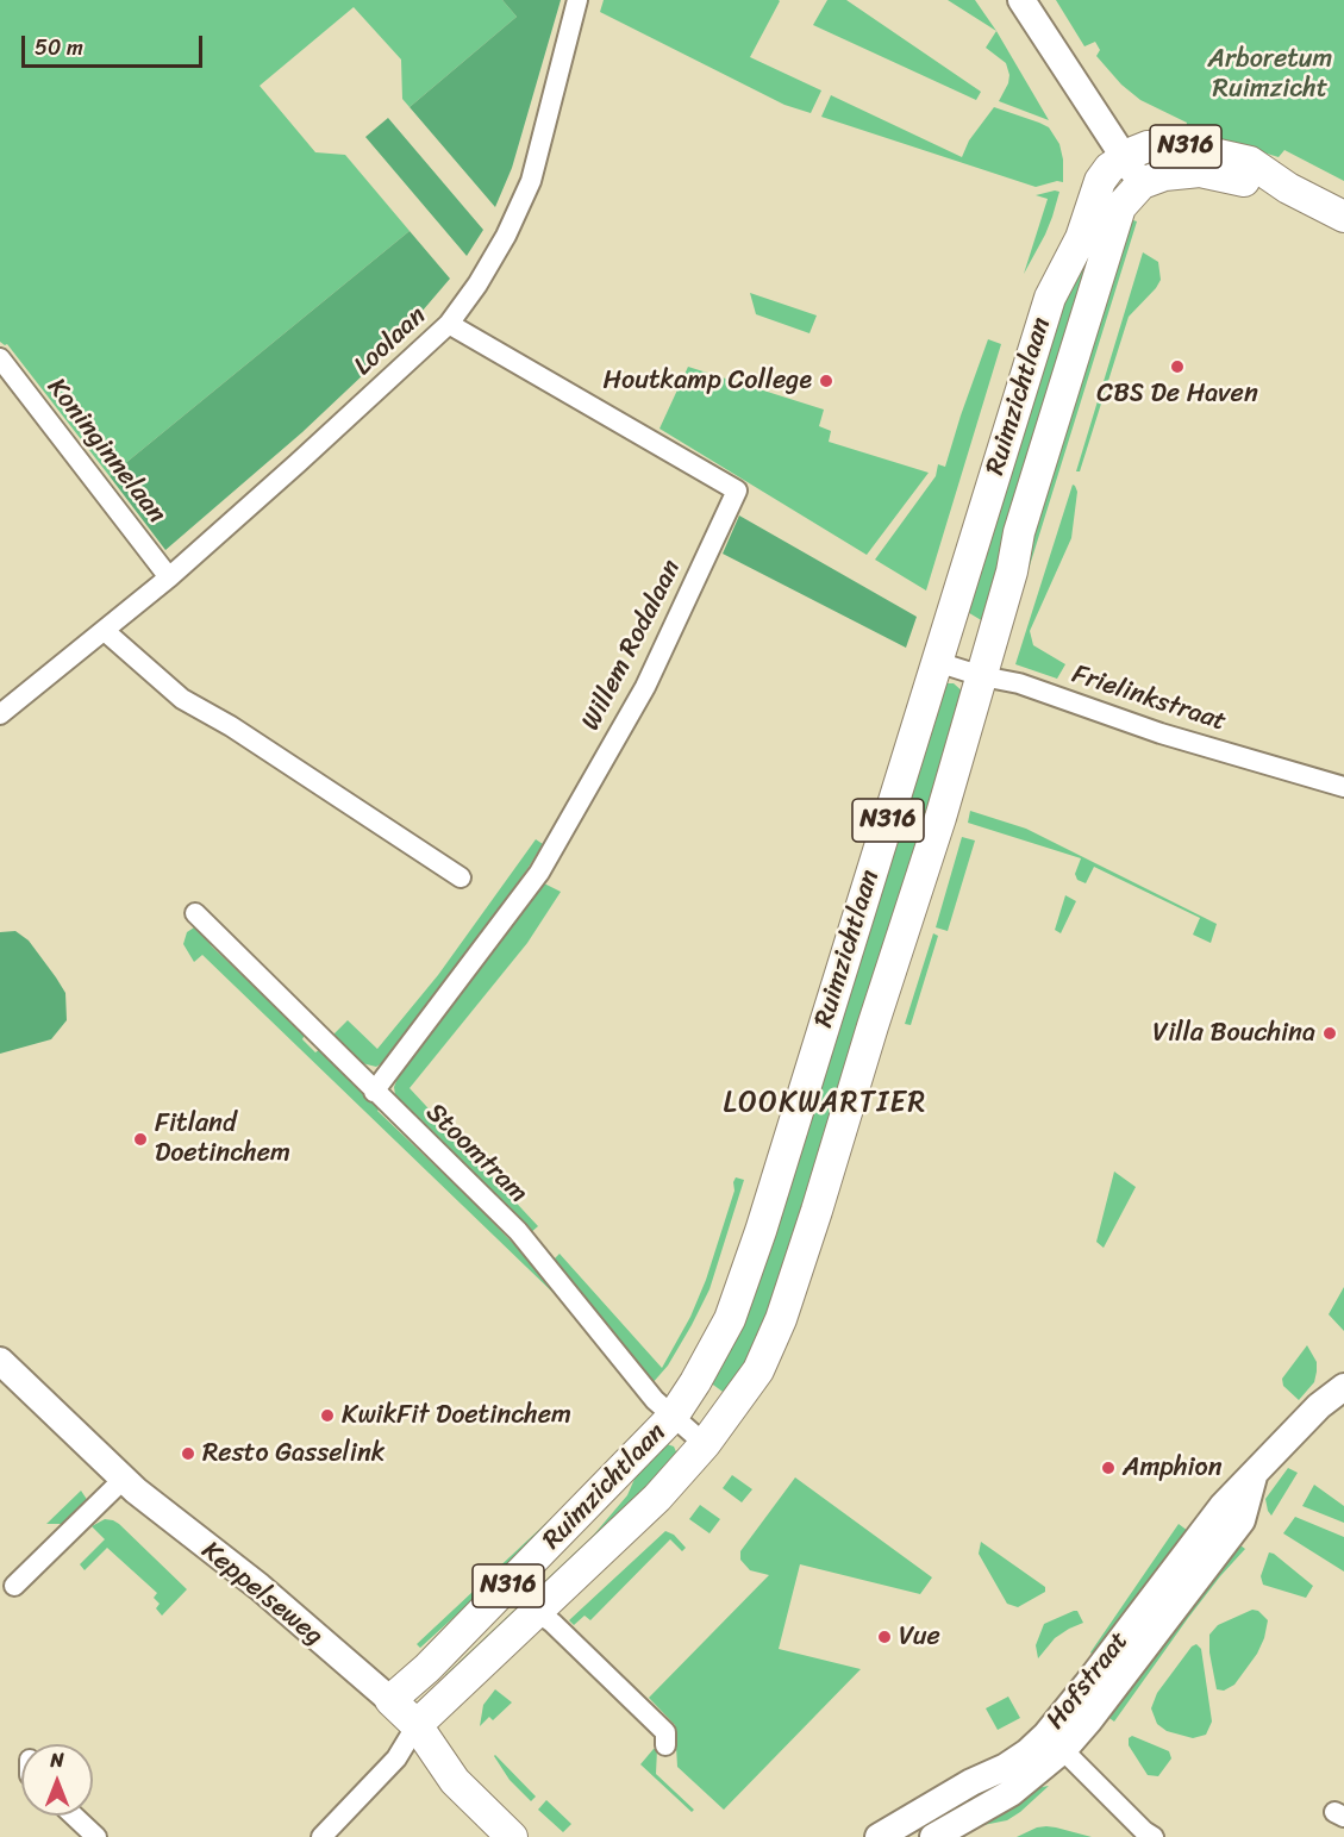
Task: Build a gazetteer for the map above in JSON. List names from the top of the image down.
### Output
{
  "streets": {
    "main road": ["N316", "Ruimzichtlaan", "Keppelseweg"],
    "street": [
      "Loolaan",
      "Koninginnelaan",
      "Willem Rodalaan",
      "Frielinkstraat",
      "Stoomtram",
      "Hofstraat"
    ]
  },
  "crossings": [
    ["N316", "Ruimzichtlaan"],
    ["Loolaan", "Koninginnelaan"],
    ["Loolaan", "Willem Rodalaan"],
    ["Ruimzichtlaan", "Frielinkstraat"],
    ["Ruimzichtlaan", "Stoomtram"],
    ["Ruimzichtlaan", "Keppelseweg"],
    ["Willem Rodalaan", "Stoomtram"]
  ],
  "districts": ["LOOKWARTIER"],
  "parks": ["Arboretum Ruimzicht"],
  "places": [
    "CBS De Haven",
    "Houtkamp College",
    "Villa Bouchina",
    "Fitland Doetinchem",
    "KwikFit Doetinchem",
    "Resto Gasselink",
    "Amphion",
    "Vue"
  ],
  "scale_bar": "50 m",
  "north": "top"
}
